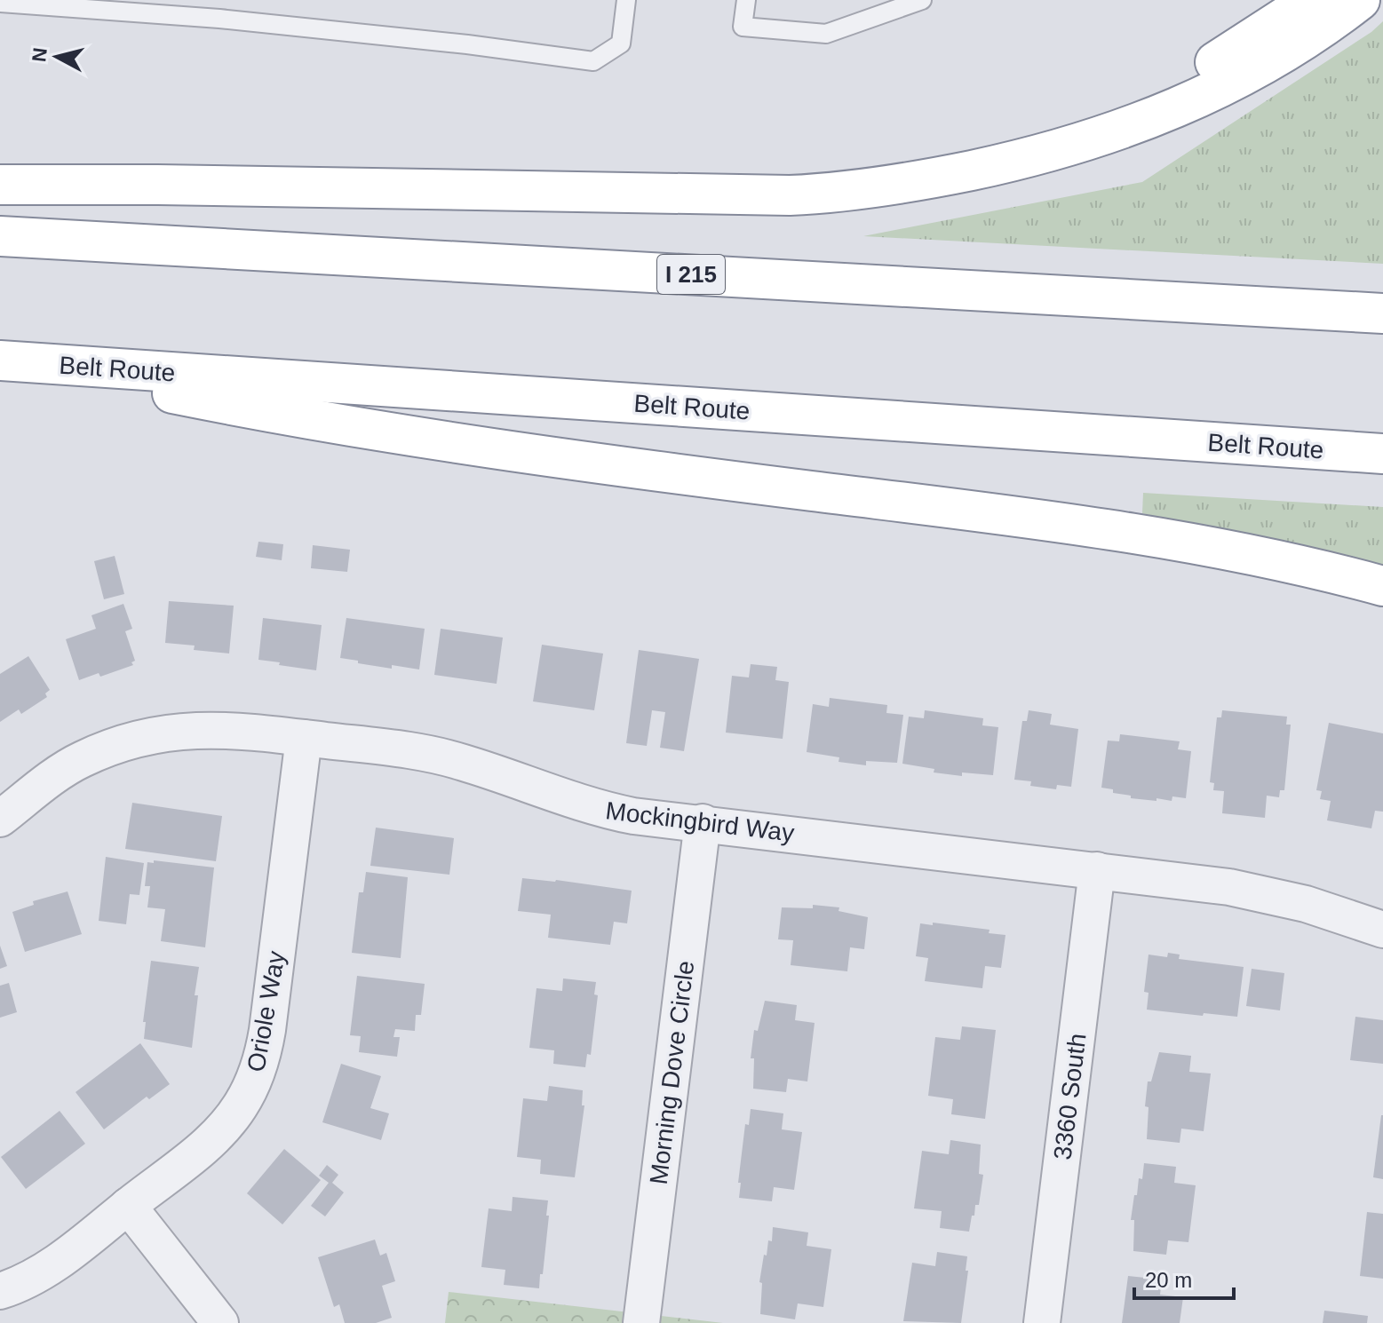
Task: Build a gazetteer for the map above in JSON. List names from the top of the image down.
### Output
{
  "streets": {
    "highway": ["I 215", "Belt Route"],
    "street": [
      "Mockingbird Way",
      "Oriole Way",
      "Morning Dove Circle",
      "3360 South"
    ]
  },
  "crossings": [
    ["Mockingbird Way", "Oriole Way"],
    ["Mockingbird Way", "Morning Dove Circle"],
    ["Mockingbird Way", "3360 South"]
  ],
  "scale_bar": "20 m",
  "north": "left"
}
